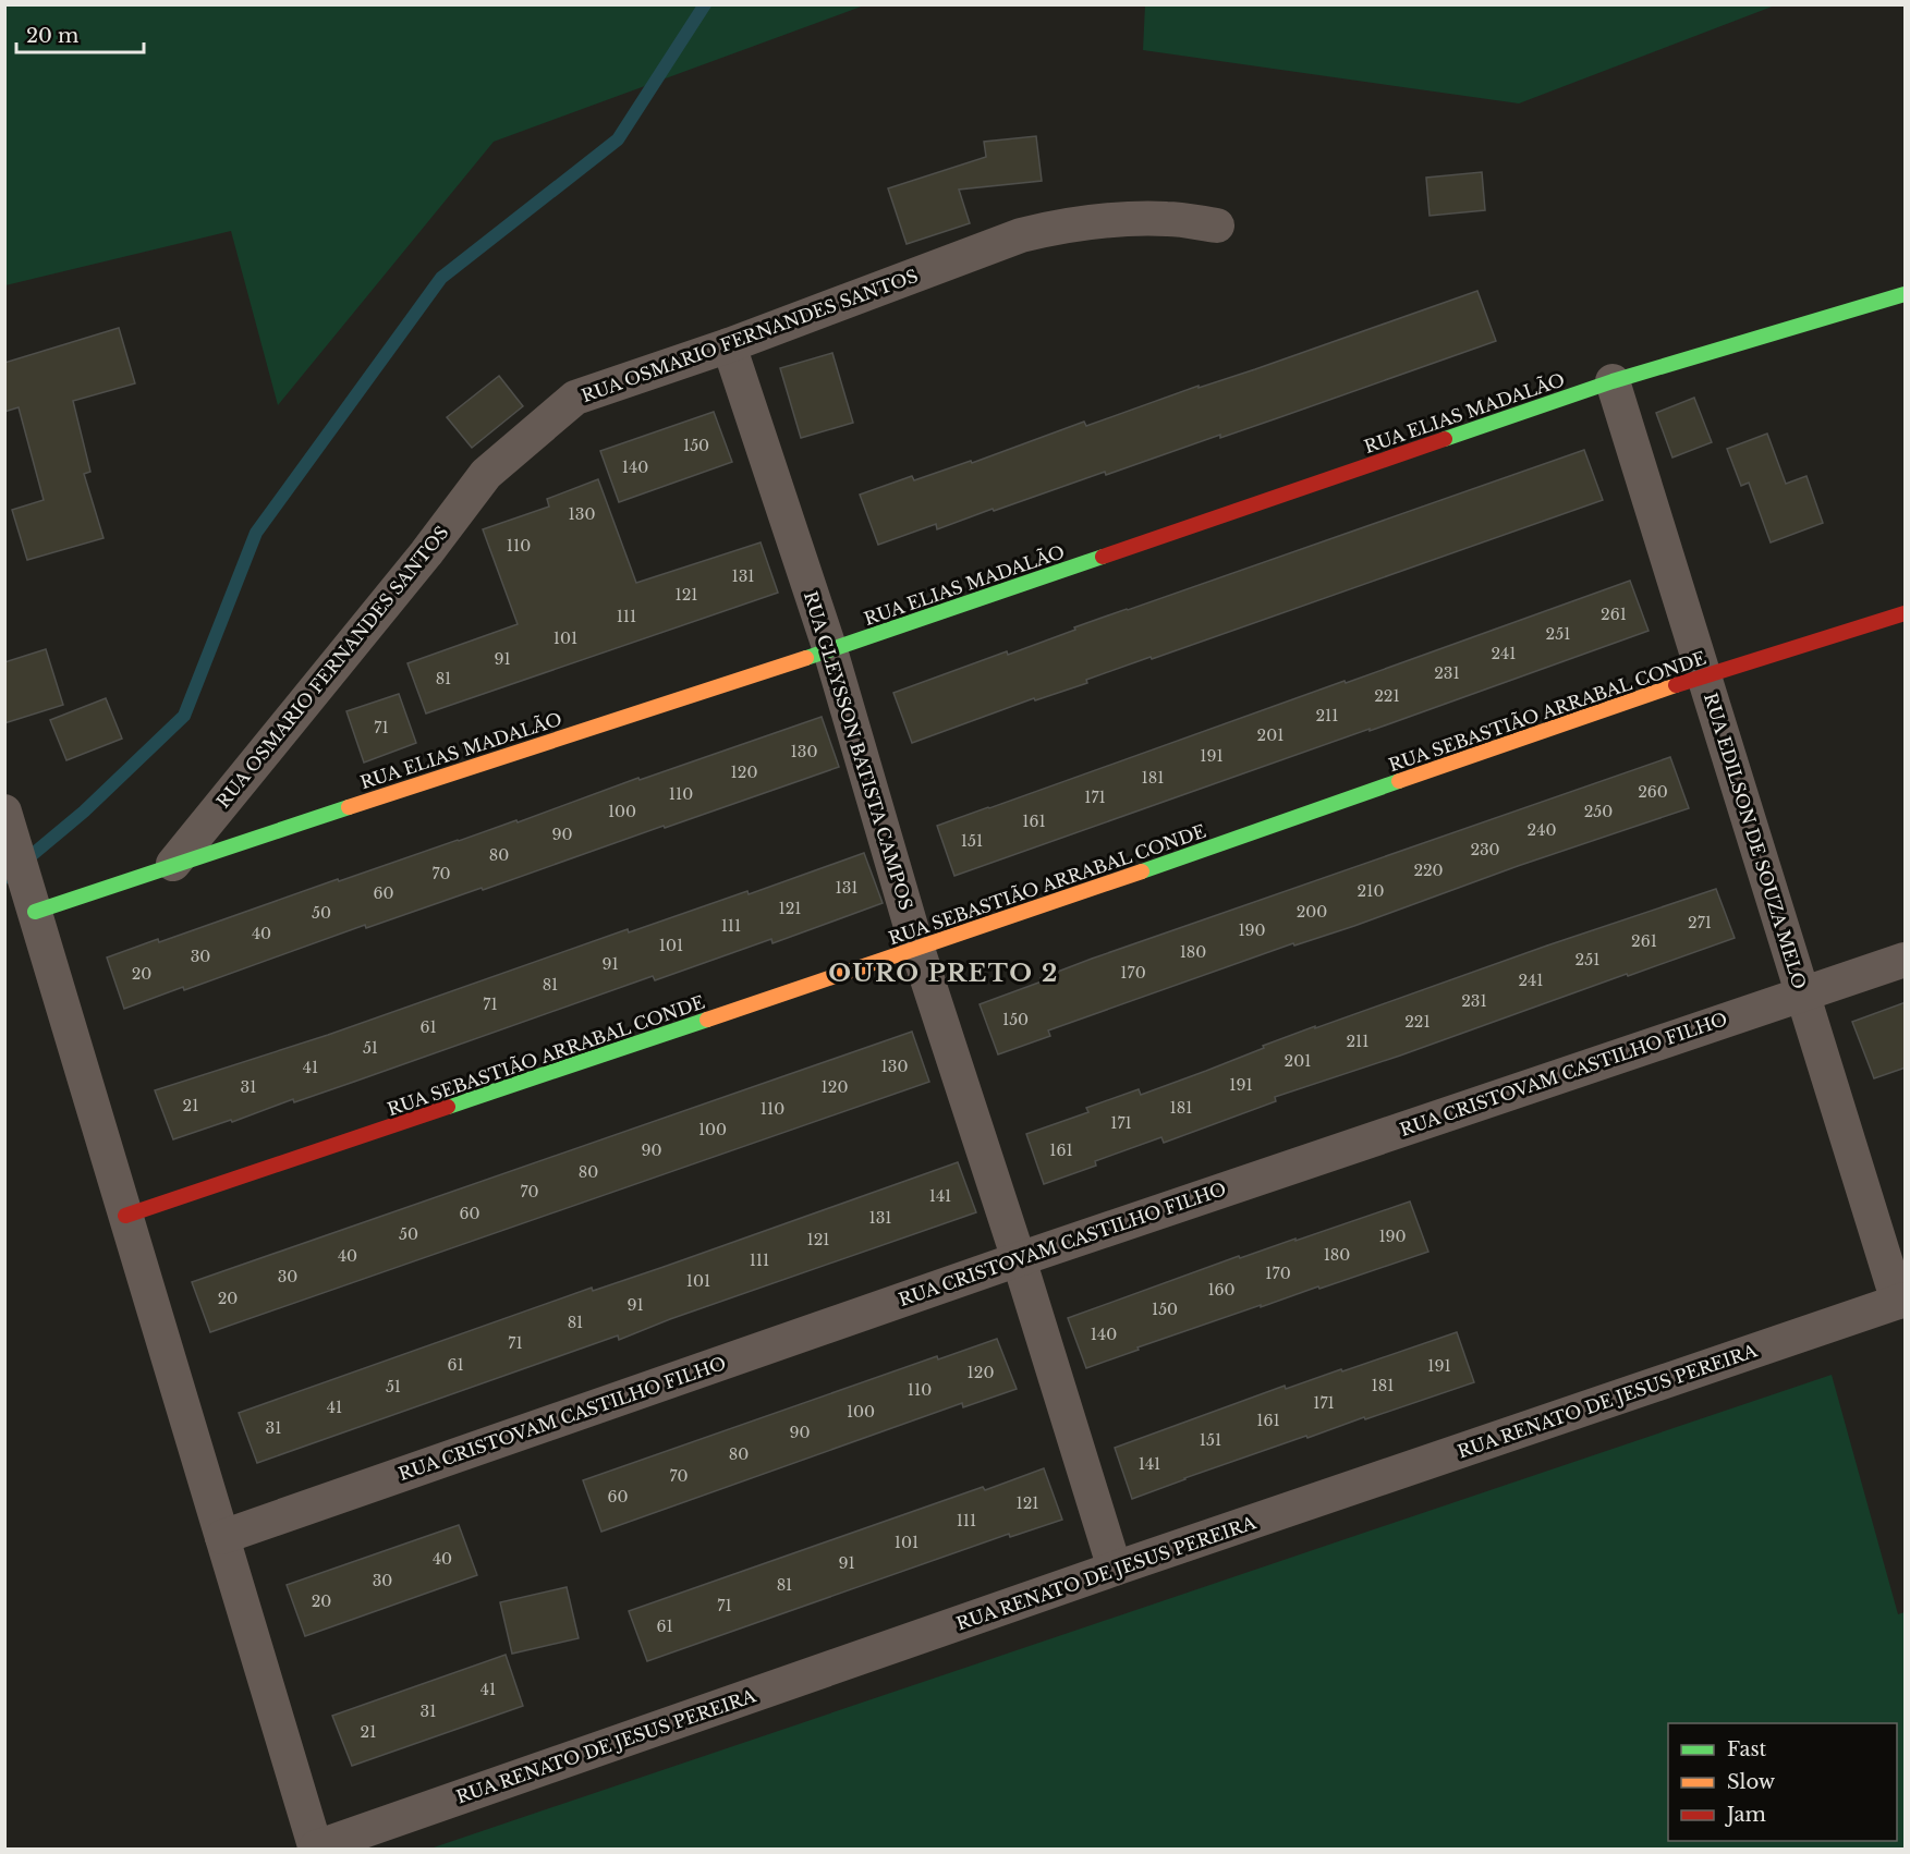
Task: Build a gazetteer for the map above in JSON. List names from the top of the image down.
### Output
{
  "streets": {
    "street": [
      "RUA OSMARIO FERNANDES SANTOS",
      "RUA ELIAS MADALÃO",
      "RUA SEBASTIÃO ARRABAL CONDE",
      "RUA GLEYSSON BATISTA CAMPOS",
      "RUA EDILSON DE SOUZA MELO",
      "RUA CRISTOVAM CASTILHO FILHO",
      "RUA RENATO DE JESUS PEREIRA"
    ]
  },
  "crossings": [
    ["RUA OSMARIO FERNANDES SANTOS", "RUA ELIAS MADALÃO"],
    ["RUA OSMARIO FERNANDES SANTOS", "RUA GLEYSSON BATISTA CAMPOS"],
    ["RUA ELIAS MADALÃO", "RUA GLEYSSON BATISTA CAMPOS"],
    ["RUA ELIAS MADALÃO", "RUA EDILSON DE SOUZA MELO"],
    ["RUA SEBASTIÃO ARRABAL CONDE", "RUA GLEYSSON BATISTA CAMPOS"],
    ["RUA SEBASTIÃO ARRABAL CONDE", "RUA EDILSON DE SOUZA MELO"],
    ["RUA GLEYSSON BATISTA CAMPOS", "RUA CRISTOVAM CASTILHO FILHO"],
    ["RUA GLEYSSON BATISTA CAMPOS", "RUA RENATO DE JESUS PEREIRA"],
    ["RUA EDILSON DE SOUZA MELO", "RUA CRISTOVAM CASTILHO FILHO"],
    ["RUA EDILSON DE SOUZA MELO", "RUA RENATO DE JESUS PEREIRA"]
  ],
  "districts": ["OURO PRETO 2"],
  "house_numbers": [
    "150",
    "140",
    "130",
    "110",
    "131",
    "121",
    "261",
    "111",
    "251",
    "101",
    "241",
    "91",
    "231",
    "81",
    "221",
    "211",
    "71",
    "201",
    "130",
    "191",
    "120",
    "181",
    "260",
    "110",
    "171",
    "100",
    "250",
    "161",
    "240",
    "90",
    "151",
    "230",
    "80",
    "220",
    "70",
    "131",
    "210",
    "60",
    "121",
    "200",
    "50",
    "271",
    "111",
    "190",
    "40",
    "261",
    "101",
    "180",
    "30",
    "251",
    "91",
    "170",
    "20",
    "241",
    "81",
    "231",
    "71",
    "150",
    "221",
    "61",
    "211",
    "51",
    "201",
    "130",
    "41",
    "191",
    "31",
    "120",
    "21",
    "181",
    "110",
    "171",
    "100",
    "90",
    "161",
    "80",
    "70",
    "141",
    "60",
    "131",
    "50",
    "190",
    "121",
    "180",
    "40",
    "111",
    "170",
    "30",
    "101",
    "160",
    "20",
    "91",
    "150",
    "81",
    "140",
    "71",
    "61",
    "191",
    "120",
    "181",
    "51",
    "110",
    "171",
    "41",
    "100",
    "161",
    "31",
    "90",
    "151",
    "80",
    "141",
    "70",
    "60",
    "121",
    "111",
    "101",
    "40",
    "91",
    "30",
    "81",
    "20",
    "71",
    "61",
    "41",
    "31",
    "21"
  ],
  "legend": ["Fast", "Slow", "Jam"],
  "scale_bar": "20 m"
}
